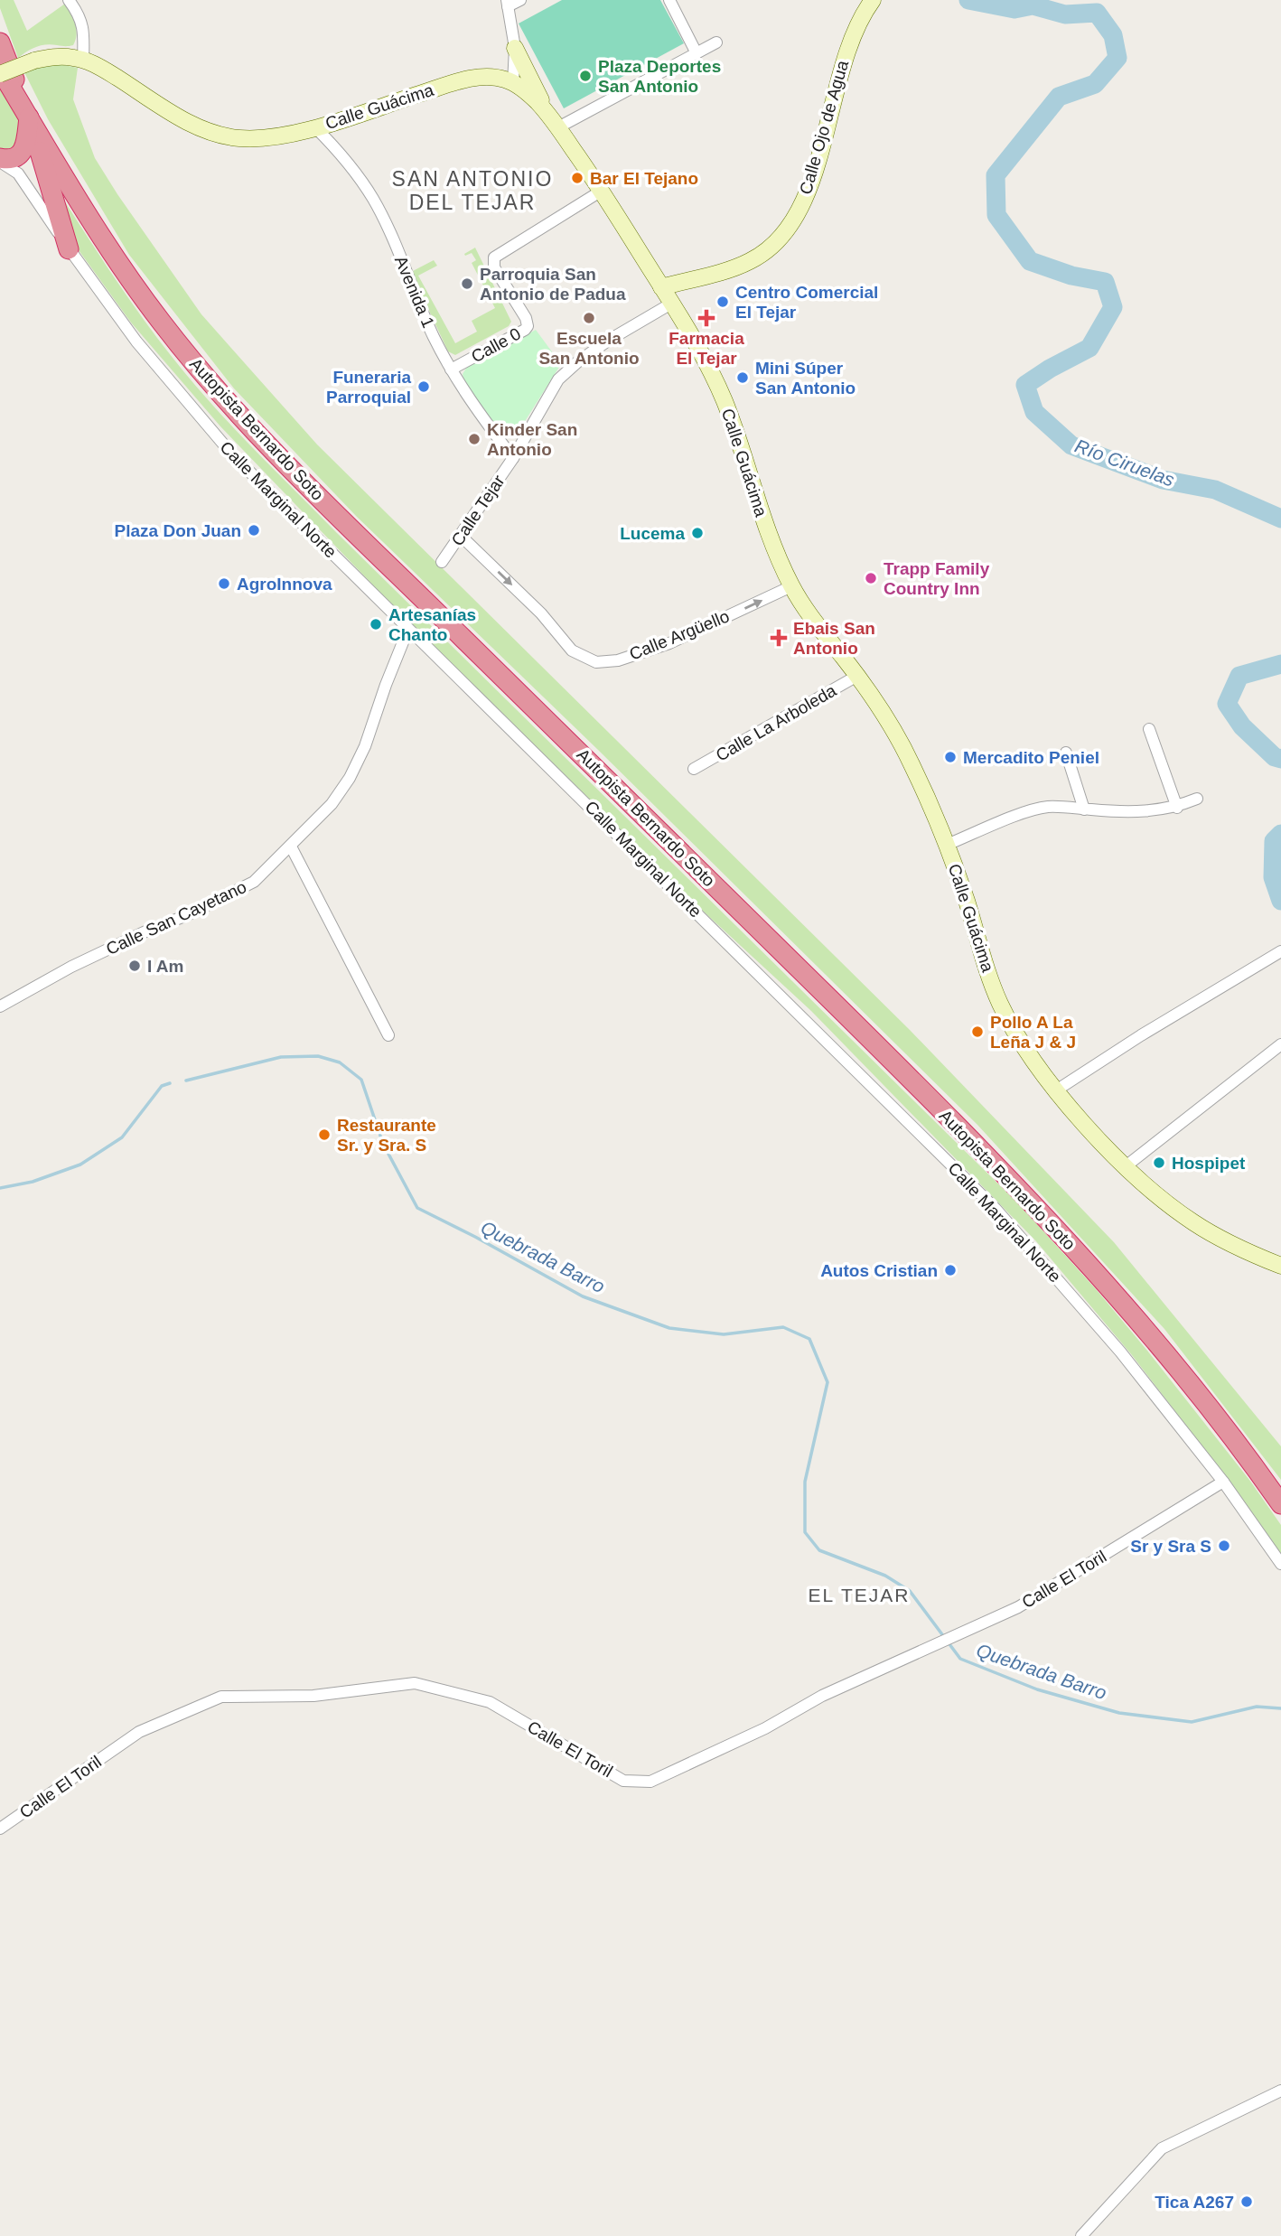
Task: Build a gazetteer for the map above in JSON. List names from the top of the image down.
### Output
{
  "streets": {
    "highway": ["Autopista Bernardo Soto"],
    "main road": ["Calle Guácima", "Calle Ojo de Agua"],
    "street": [
      "Avenida 1",
      "Calle 0",
      "Calle Marginal Norte",
      "Calle Tejar",
      "Calle Argüello",
      "Calle La Arboleda",
      "Calle San Cayetano",
      "Calle El Toril"
    ]
  },
  "crossings": [
    ["Calle Guácima", "Calle Ojo de Agua"],
    ["Calle Guácima", "Avenida 1"],
    ["Calle Guácima", "Calle 0"],
    ["Calle Guácima", "Autopista Bernardo Soto"],
    ["Calle Guácima", "Calle Tejar"],
    ["Calle Guácima", "Calle Argüello"],
    ["Calle Guácima", "Calle La Arboleda"],
    ["Avenida 1", "Calle 0"],
    ["Avenida 1", "Calle Tejar"],
    ["Calle Marginal Norte", "Calle San Cayetano"],
    ["Calle Marginal Norte", "Calle El Toril"],
    ["Calle Tejar", "Calle Argüello"]
  ],
  "one_way": ["Calle Argüello"],
  "districts": ["SAN ANTONIO DEL TEJAR", "EL TEJAR"],
  "water": ["Río Ciruelas", "Quebrada Barro"],
  "places": {
    "other": [
      "Plaza Deportes San Antonio",
      "Bar El Tejano",
      "Parroquia San Antonio de Padua",
      "Centro Comercial El Tejar",
      "Escuela San Antonio",
      "Mini Súper San Antonio",
      "Funeraria Parroquial",
      "Kinder San Antonio",
      "Plaza Don Juan",
      "Lucema",
      "Trapp Family Country Inn",
      "AgroInnova",
      "Artesanías Chanto",
      "Mercadito Peniel",
      "I Am",
      "Pollo A La Leña J & J",
      "Restaurante Sr. y Sra. S",
      "Hospipet",
      "Autos Cristian",
      "Sr y Sra S",
      "Tica A267"
    ],
    "health": ["Farmacia El Tejar", "Ebais San Antonio"]
  }
}
